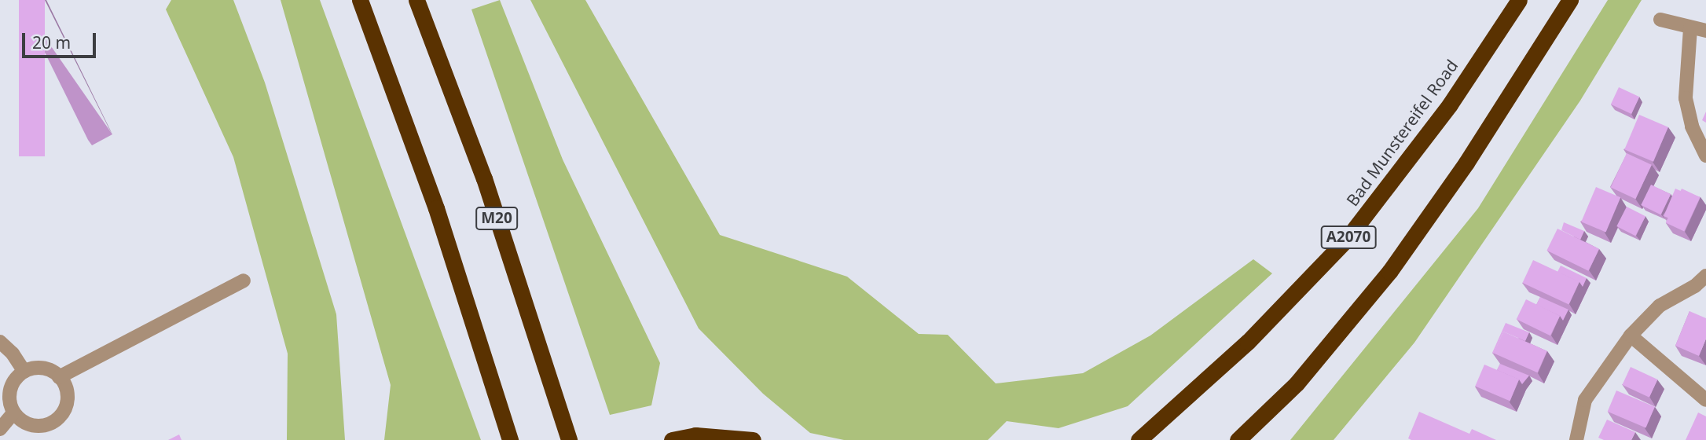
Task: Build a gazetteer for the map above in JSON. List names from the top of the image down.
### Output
{
  "streets": {
    "highway": ["Bad Munstereifel Road", "M20", "A2070"]
  },
  "scale_bar": "20 m"
}
